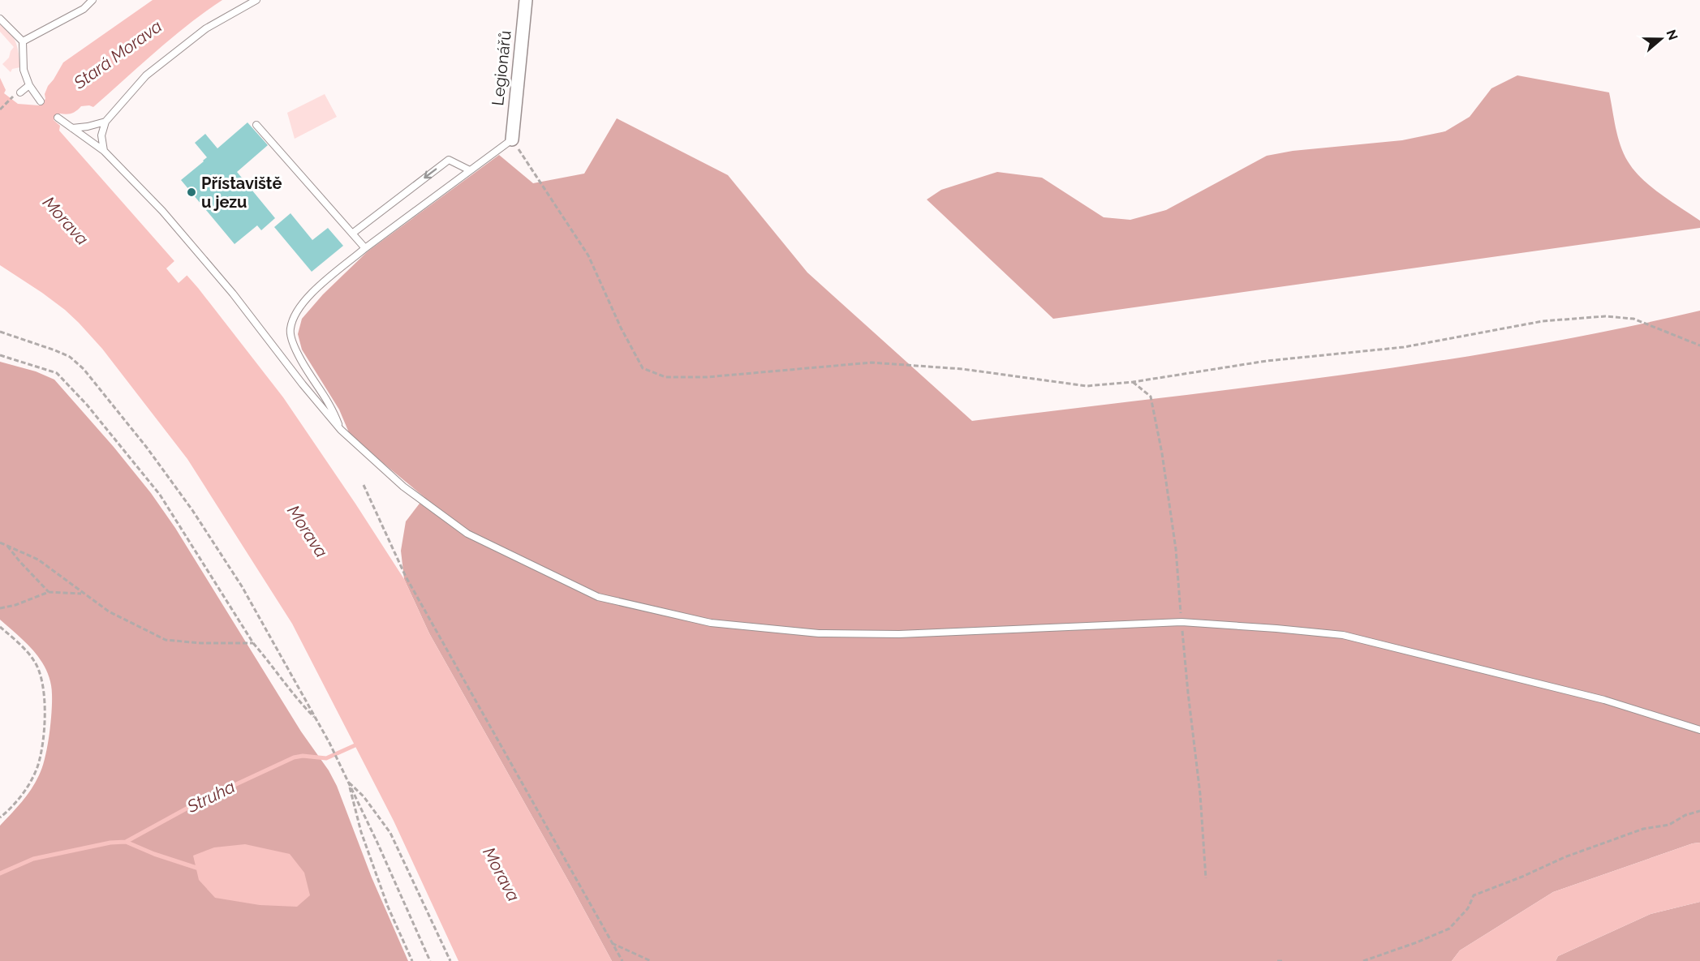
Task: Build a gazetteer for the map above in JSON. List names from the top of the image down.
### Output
{
  "streets": {
    "street": ["Legionářů"]
  },
  "water": ["Stará Morava", "Morava", "Struha"],
  "places": ["Přístaviště u jezu"],
  "north": "right"
}
